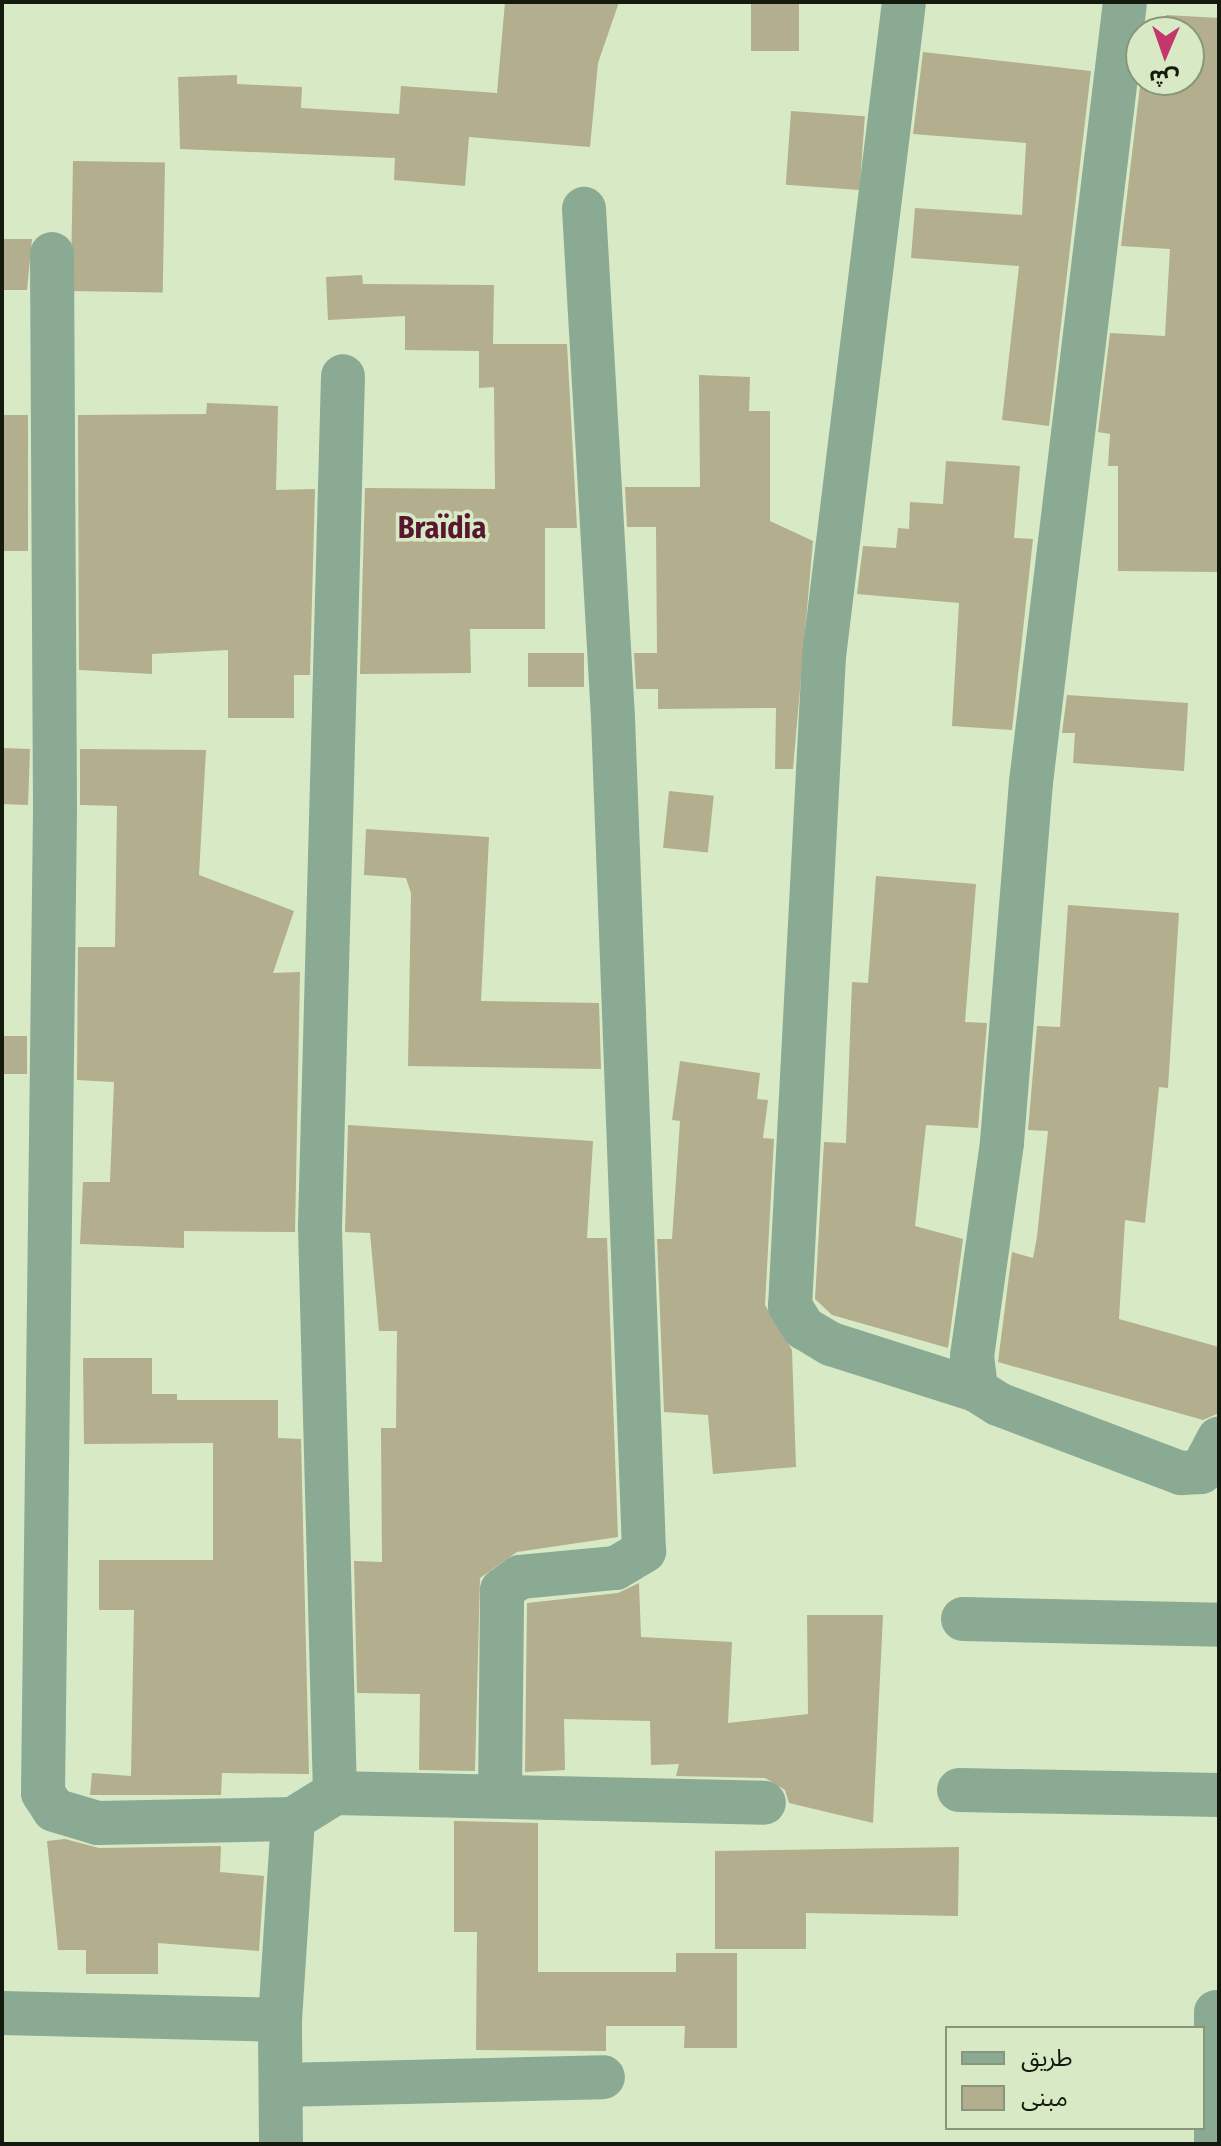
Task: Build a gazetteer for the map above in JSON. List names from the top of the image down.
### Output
{
  "districts": ["Braïdia"],
  "legend": ["طريق", "مبنى"],
  "north": "bottom"
}
